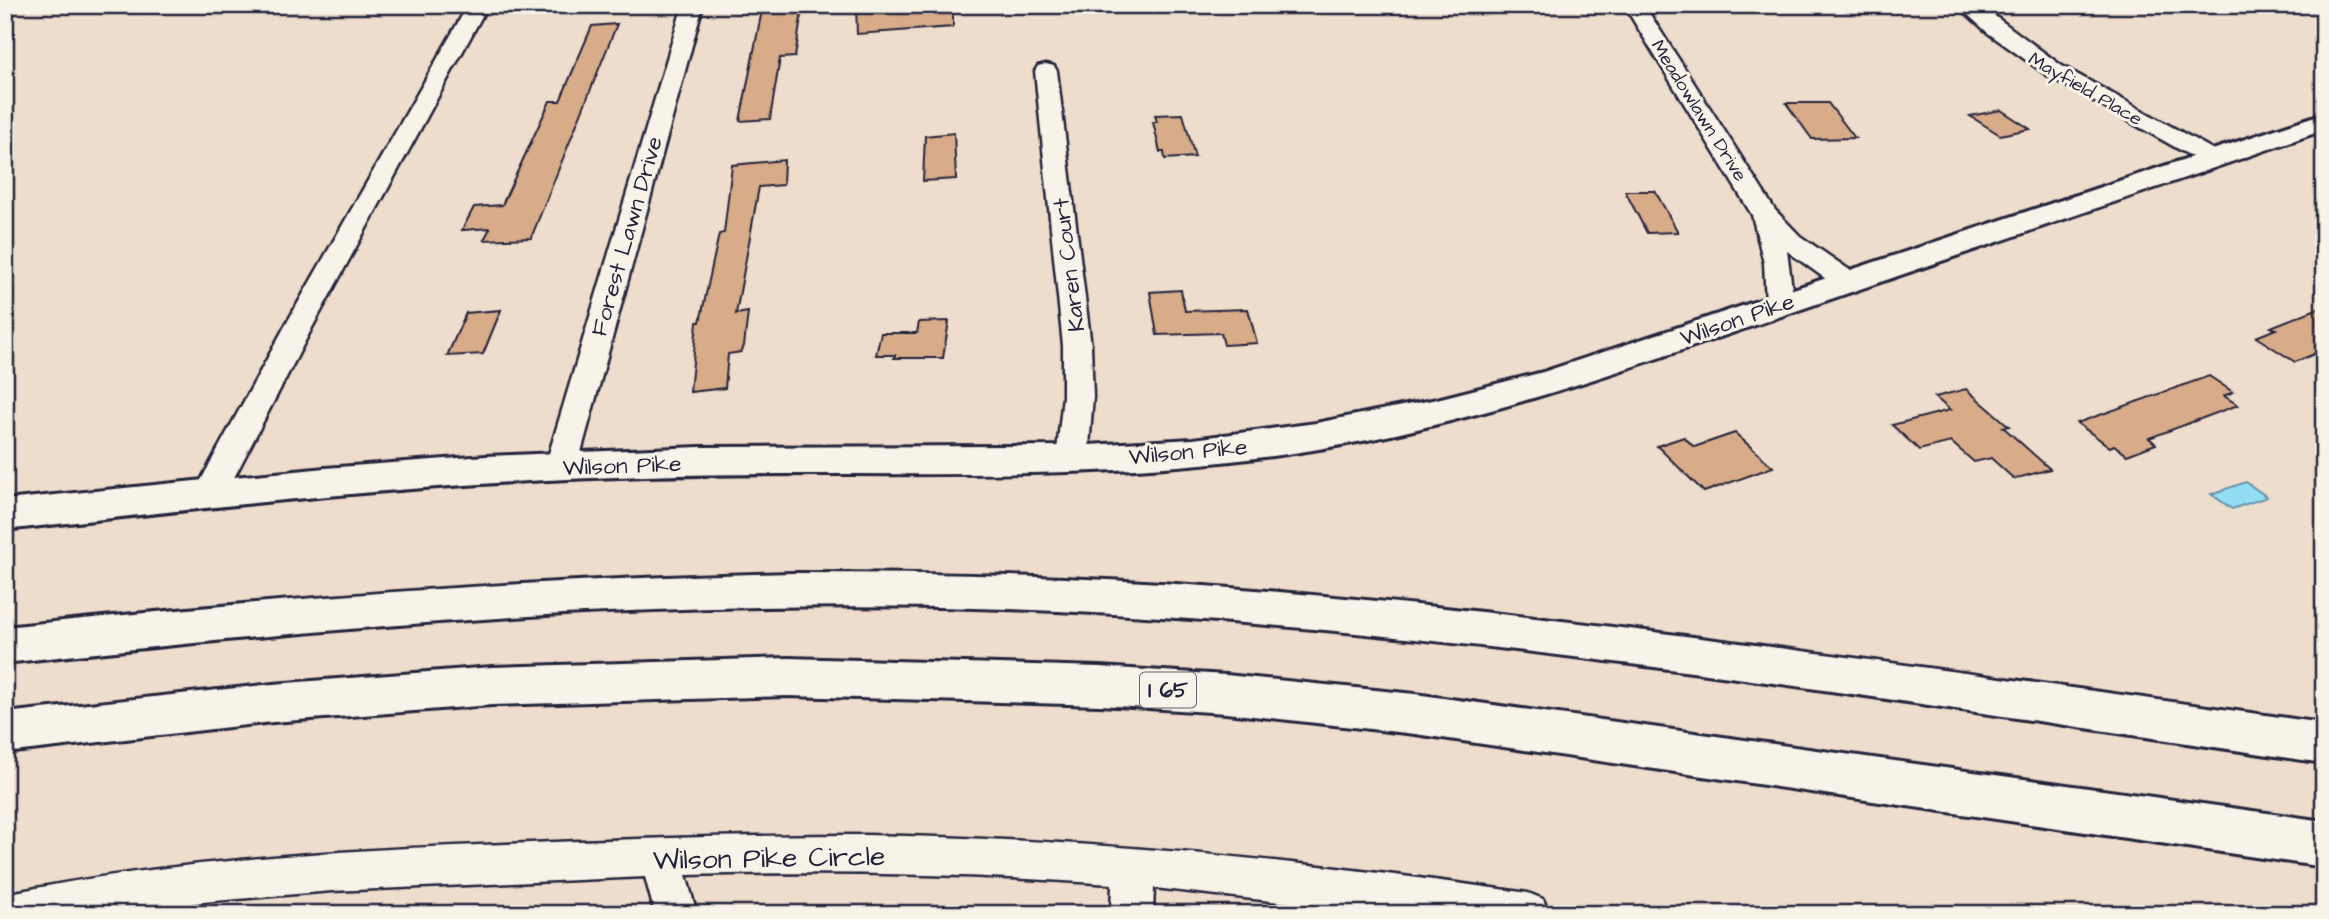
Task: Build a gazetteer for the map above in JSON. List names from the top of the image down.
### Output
{
  "streets": {
    "main road": ["Wilson Pike", "I 65"],
    "street": [
      "Mayfield Place",
      "Meadowlawn Drive",
      "Forest Lawn Drive",
      "Karen Court",
      "Wilson Pike Circle"
    ]
  },
  "crossings": [
    ["Mayfield Place", "Wilson Pike"],
    ["Meadowlawn Drive", "Wilson Pike"],
    ["Forest Lawn Drive", "Wilson Pike"],
    ["Karen Court", "Wilson Pike"]
  ]
}
